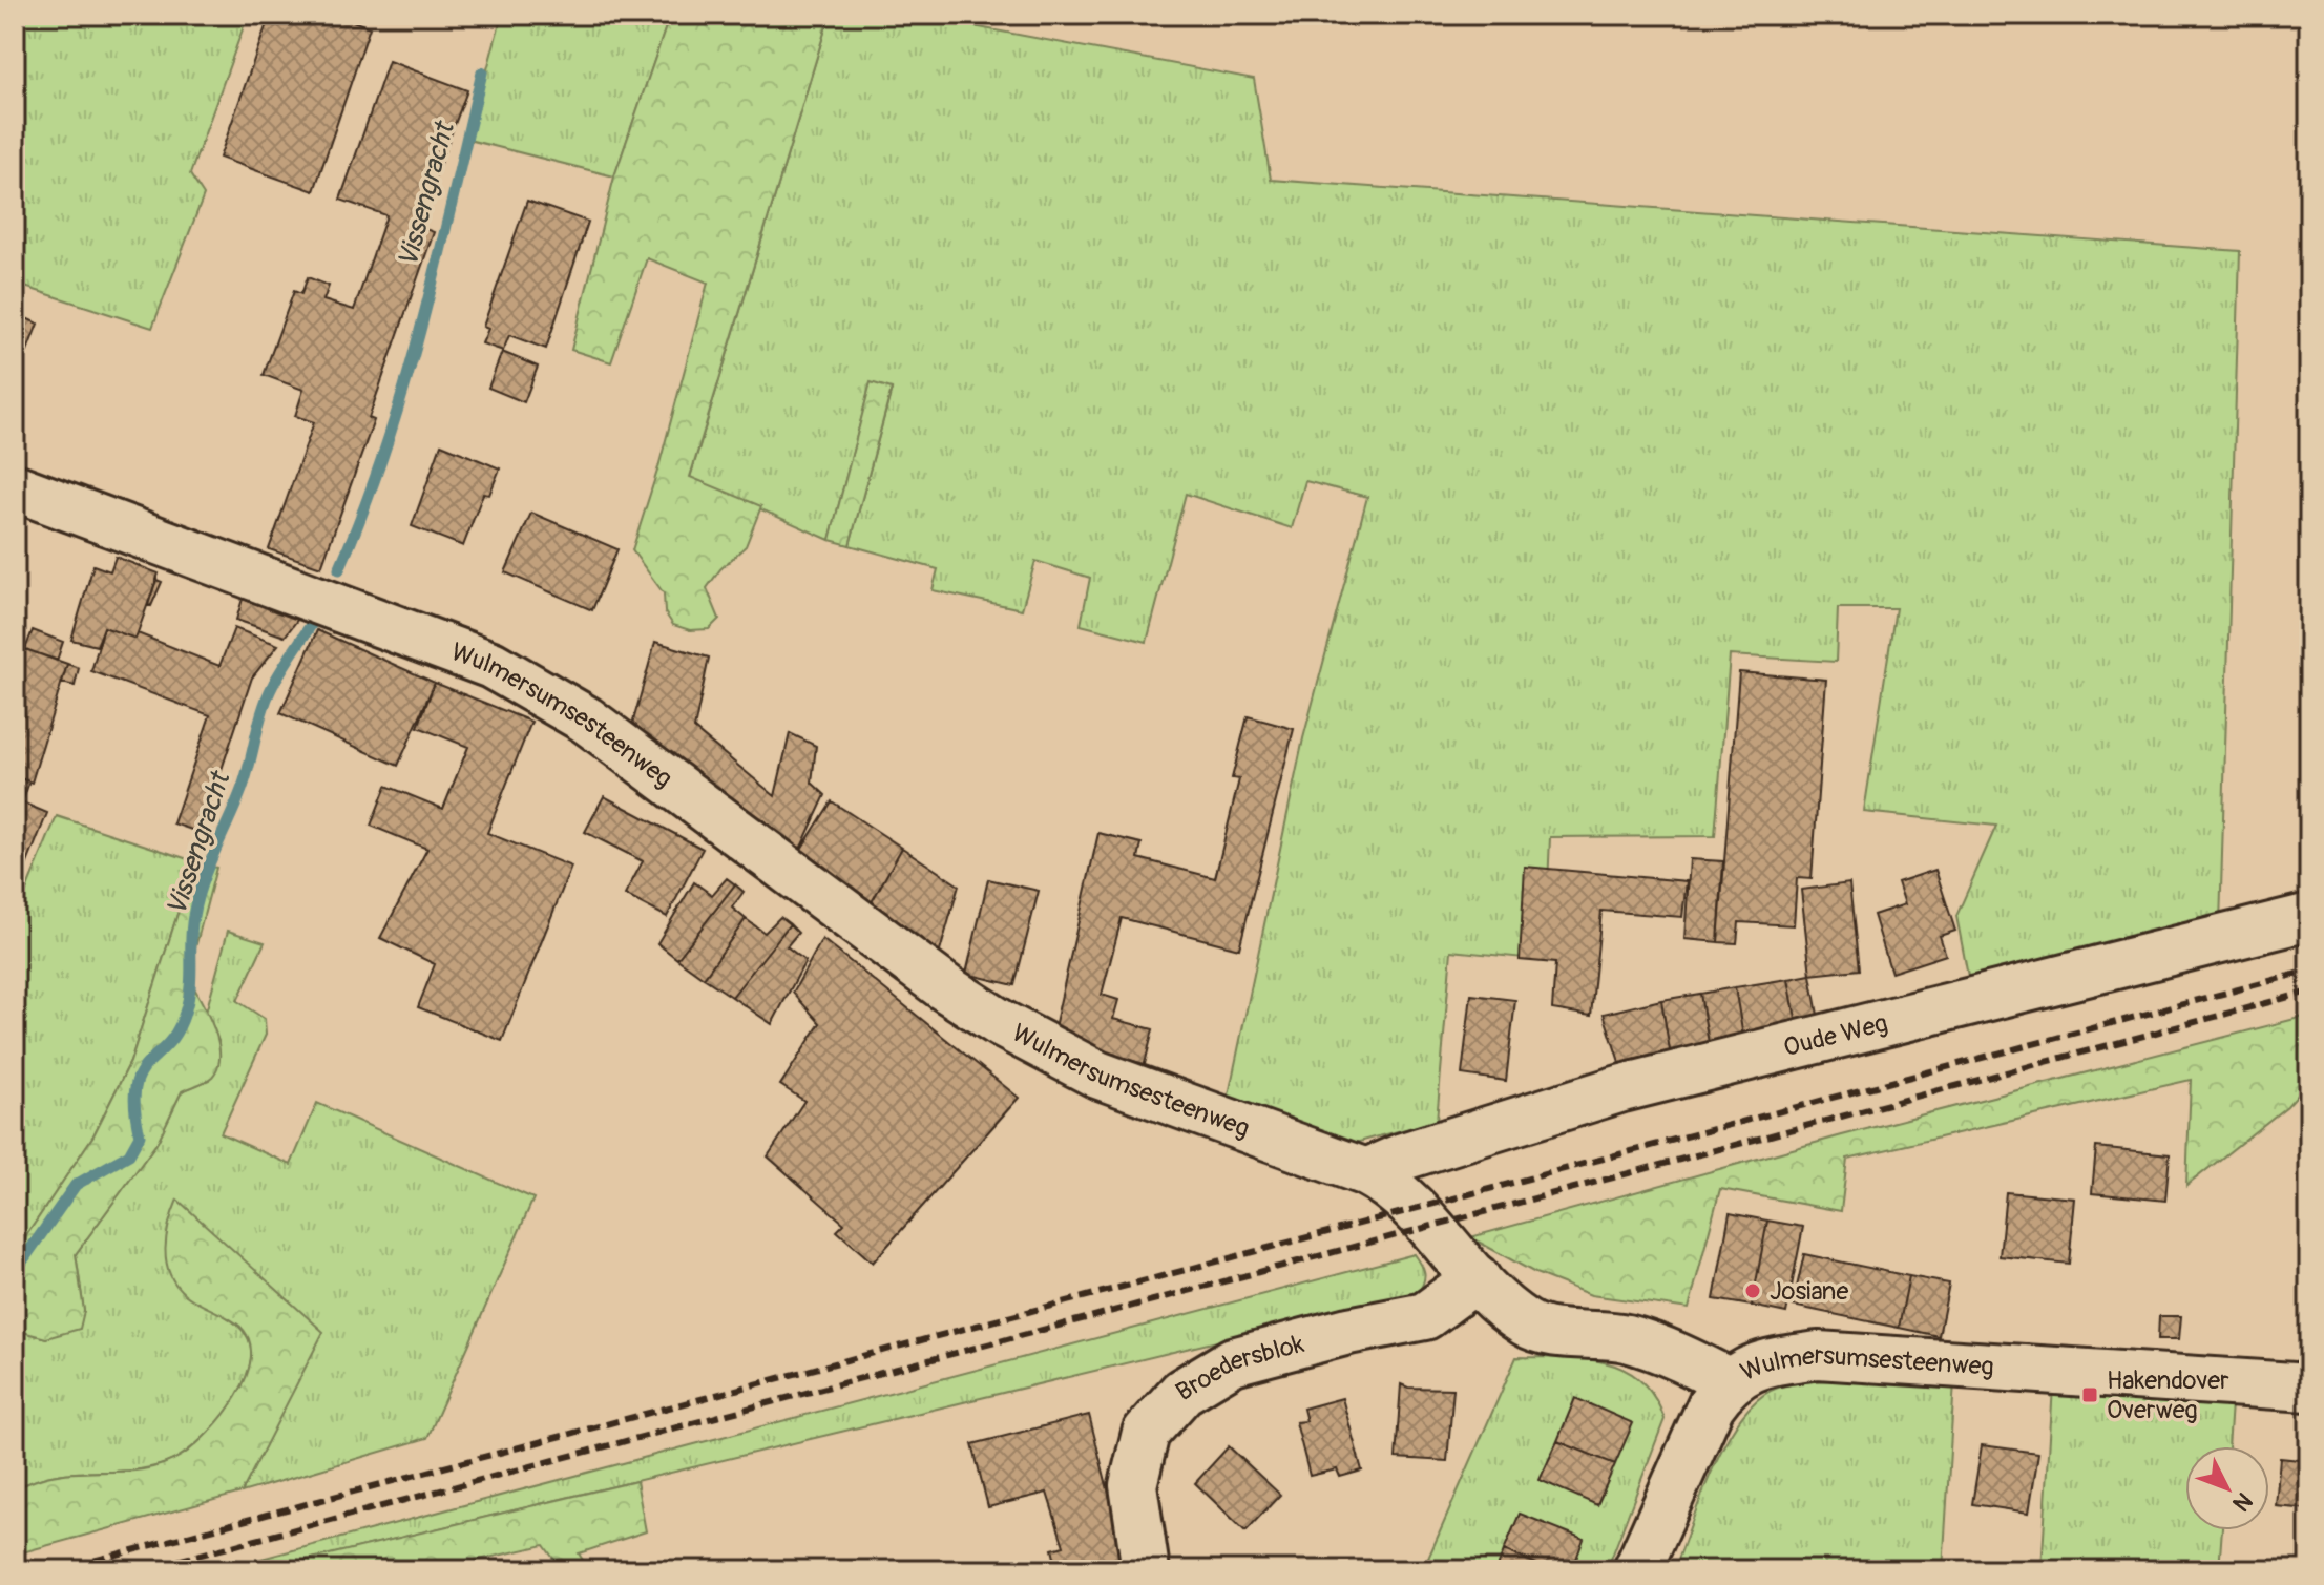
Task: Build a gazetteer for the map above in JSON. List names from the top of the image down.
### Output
{
  "streets": {
    "street": ["Wulmersumsesteenweg", "Oude Weg", "Broedersblok"]
  },
  "crossings": [
    ["Wulmersumsesteenweg", "Oude Weg"],
    ["Wulmersumsesteenweg", "Broedersblok"]
  ],
  "water": ["Vissengracht"],
  "places": {
    "other": ["Josiane"],
    "transit": ["Hakendover Overweg"]
  },
  "north": "bottom right"
}
